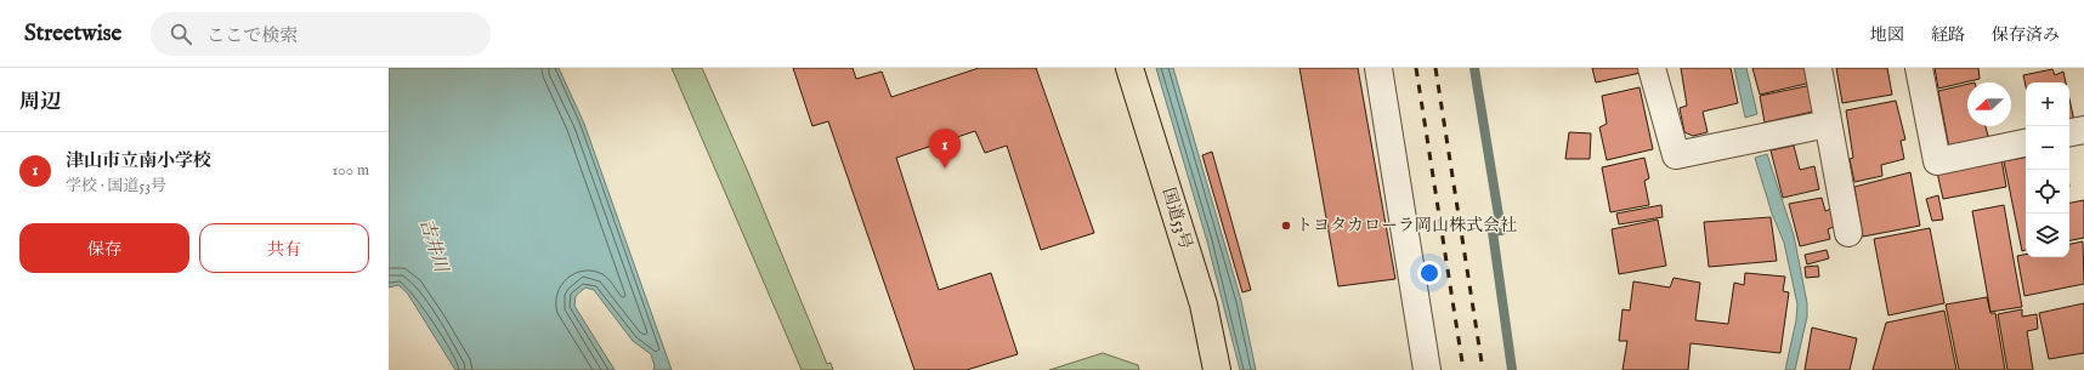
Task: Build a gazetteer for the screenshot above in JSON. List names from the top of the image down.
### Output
{
  "streets": {
    "highway": ["国道53号"]
  },
  "water": ["吉井川"],
  "places": ["トヨタカローラ岡山株式会社"],
  "north": "left",
  "page": {
    "header": "Streetwise",
    "search": "ここで検索",
    "nav": ["地図", "経路", "保存済み"],
    "heading": "周辺",
    "map_buttons": ["+", "−"],
    "pins": "1",
    "list": [
      {
        "mark": "1",
        "name": "津山市立南小学校",
        "note": "学校 · 国道53号",
        "value": "100 m"
      }
    ],
    "buttons": ["保存", "共有"]
  }
}
